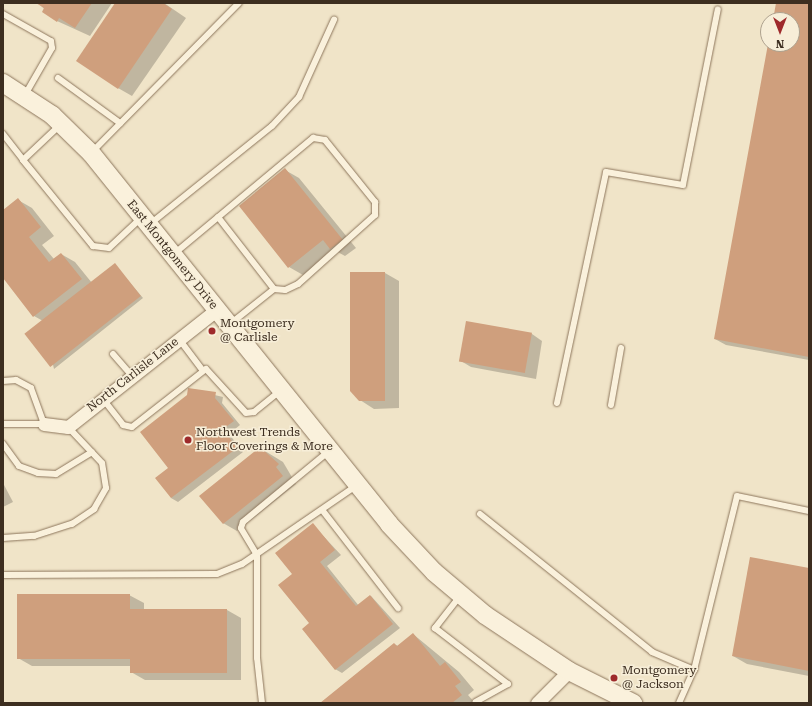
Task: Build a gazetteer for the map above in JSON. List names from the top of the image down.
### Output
{
  "streets": {
    "main road": ["East Montgomery Drive"],
    "street": ["North Carlisle Lane"]
  },
  "crossings": [
    ["East Montgomery Drive", "North Carlisle Lane"]
  ],
  "places": ["Montgomery @ Carlisle", "Northwest Trends Floor Coverings & More", "Montgomery @ Jackson"],
  "north": "bottom"
}
